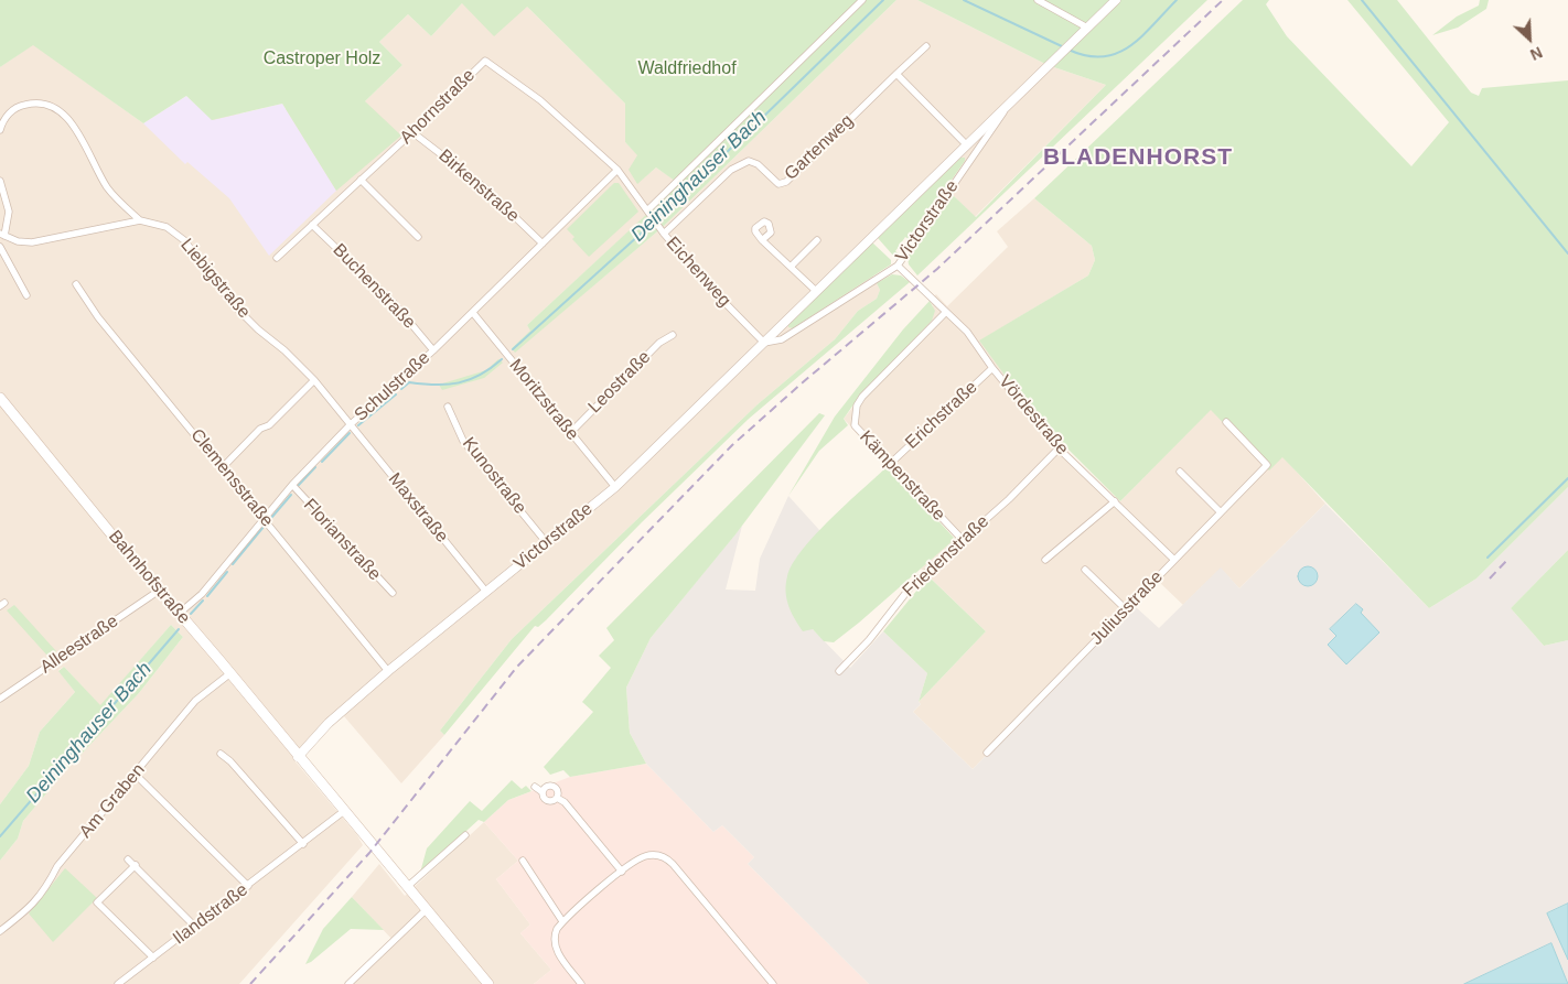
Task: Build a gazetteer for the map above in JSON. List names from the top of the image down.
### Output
{
  "streets": {
    "main road": ["Bahnhofstraße"],
    "street": [
      "Ahornstraße",
      "Gartenweg",
      "Birkenstraße",
      "Victorstraße",
      "Eichenweg",
      "Liebigstraße",
      "Buchenstraße",
      "Leostraße",
      "Schulstraße",
      "Moritzstraße",
      "Erichstraße",
      "Vördestraße",
      "Kunostraße",
      "Kämpenstraße",
      "Clemensstraße",
      "Maxstraße",
      "Florianstraße",
      "Friedenstraße",
      "Juliusstraße",
      "Alleestraße",
      "Am Graben",
      "Ilandstraße"
    ]
  },
  "crossings": [
    ["Ahornstraße", "Birkenstraße"],
    ["Ahornstraße", "Eichenweg"],
    ["Ahornstraße", "Buchenstraße"],
    ["Ahornstraße", "Schulstraße"],
    ["Gartenweg", "Eichenweg"],
    ["Birkenstraße", "Schulstraße"],
    ["Victorstraße", "Eichenweg"],
    ["Victorstraße", "Moritzstraße"],
    ["Victorstraße", "Vördestraße"],
    ["Victorstraße", "Kunostraße"],
    ["Victorstraße", "Clemensstraße"],
    ["Victorstraße", "Maxstraße"],
    ["Victorstraße", "Bahnhofstraße"],
    ["Eichenweg", "Schulstraße"],
    ["Liebigstraße", "Schulstraße"],
    ["Liebigstraße", "Maxstraße"],
    ["Buchenstraße", "Schulstraße"],
    ["Leostraße", "Moritzstraße"],
    ["Schulstraße", "Moritzstraße"],
    ["Schulstraße", "Clemensstraße"],
    ["Schulstraße", "Maxstraße"],
    ["Schulstraße", "Florianstraße"],
    ["Schulstraße", "Bahnhofstraße"],
    ["Erichstraße", "Vördestraße"],
    ["Erichstraße", "Kämpenstraße"],
    ["Vördestraße", "Kämpenstraße"],
    ["Vördestraße", "Friedenstraße"],
    ["Vördestraße", "Juliusstraße"],
    ["Kämpenstraße", "Friedenstraße"],
    ["Bahnhofstraße", "Alleestraße"],
    ["Bahnhofstraße", "Am Graben"],
    ["Bahnhofstraße", "Ilandstraße"]
  ],
  "districts": ["BLADENHORST"],
  "water": ["Deininghauser Bach"],
  "parks": ["Castroper Holz", "Waldfriedhof"],
  "north": "bottom right"
}
